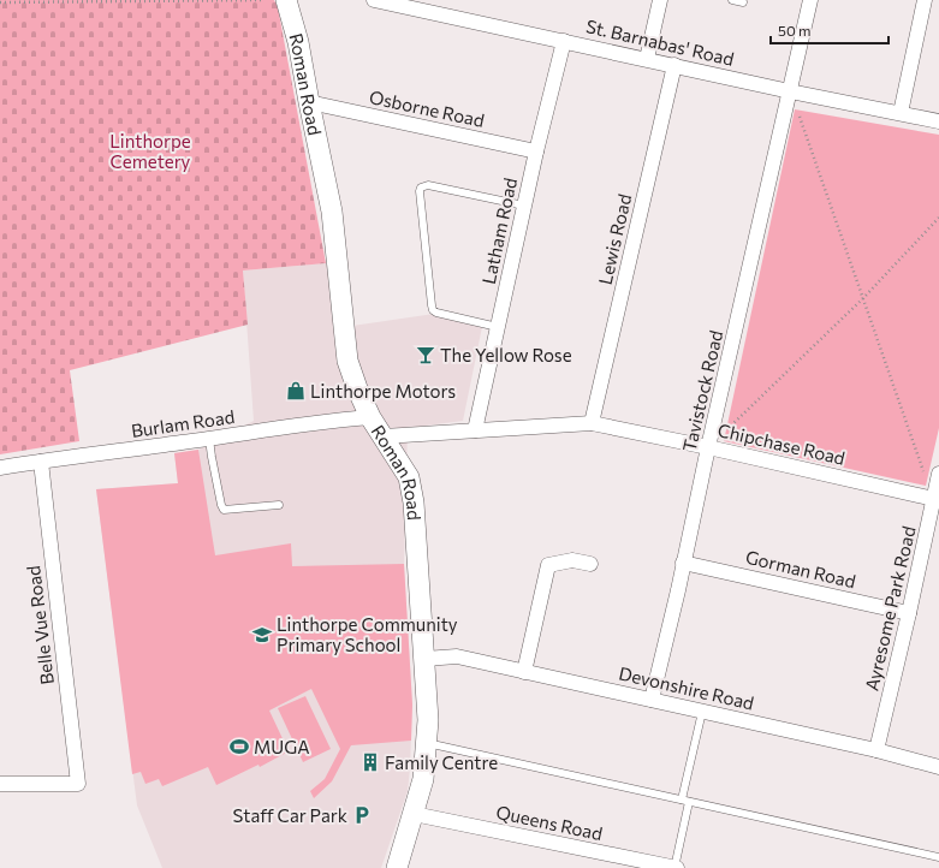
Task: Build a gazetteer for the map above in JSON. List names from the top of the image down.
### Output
{
  "streets": {
    "street": [
      "St. Barnabas' Road",
      "Roman Road",
      "Osborne Road",
      "Latham Road",
      "Lewis Road",
      "Tavistock Road",
      "Burlam Road",
      "Chipchase Road",
      "Gorman Road",
      "Ayresome Park Road",
      "Belle Vue Road",
      "Devonshire Road",
      "Queens Road"
    ]
  },
  "crossings": [
    ["St. Barnabas' Road", "Latham Road"],
    ["St. Barnabas' Road", "Lewis Road"],
    ["St. Barnabas' Road", "Tavistock Road"],
    ["Roman Road", "Osborne Road"],
    ["Roman Road", "Burlam Road"],
    ["Roman Road", "Chipchase Road"],
    ["Roman Road", "Devonshire Road"],
    ["Roman Road", "Queens Road"],
    ["Osborne Road", "Latham Road"],
    ["Latham Road", "Chipchase Road"],
    ["Lewis Road", "Chipchase Road"],
    ["Tavistock Road", "Chipchase Road"],
    ["Tavistock Road", "Gorman Road"],
    ["Tavistock Road", "Devonshire Road"],
    ["Burlam Road", "Belle Vue Road"],
    ["Chipchase Road", "Ayresome Park Road"],
    ["Gorman Road", "Ayresome Park Road"],
    ["Ayresome Park Road", "Devonshire Road"]
  ],
  "parks": ["Linthorpe Cemetery"],
  "places": {
    "bar": ["The Yellow Rose"],
    "shop": ["Linthorpe Motors"],
    "school or university": ["Linthorpe Community Primary School"],
    "sports": ["MUGA"],
    "building": ["Family Centre"],
    "parking": ["Staff Car Park"]
  },
  "scale_bar": "50 m"
}
